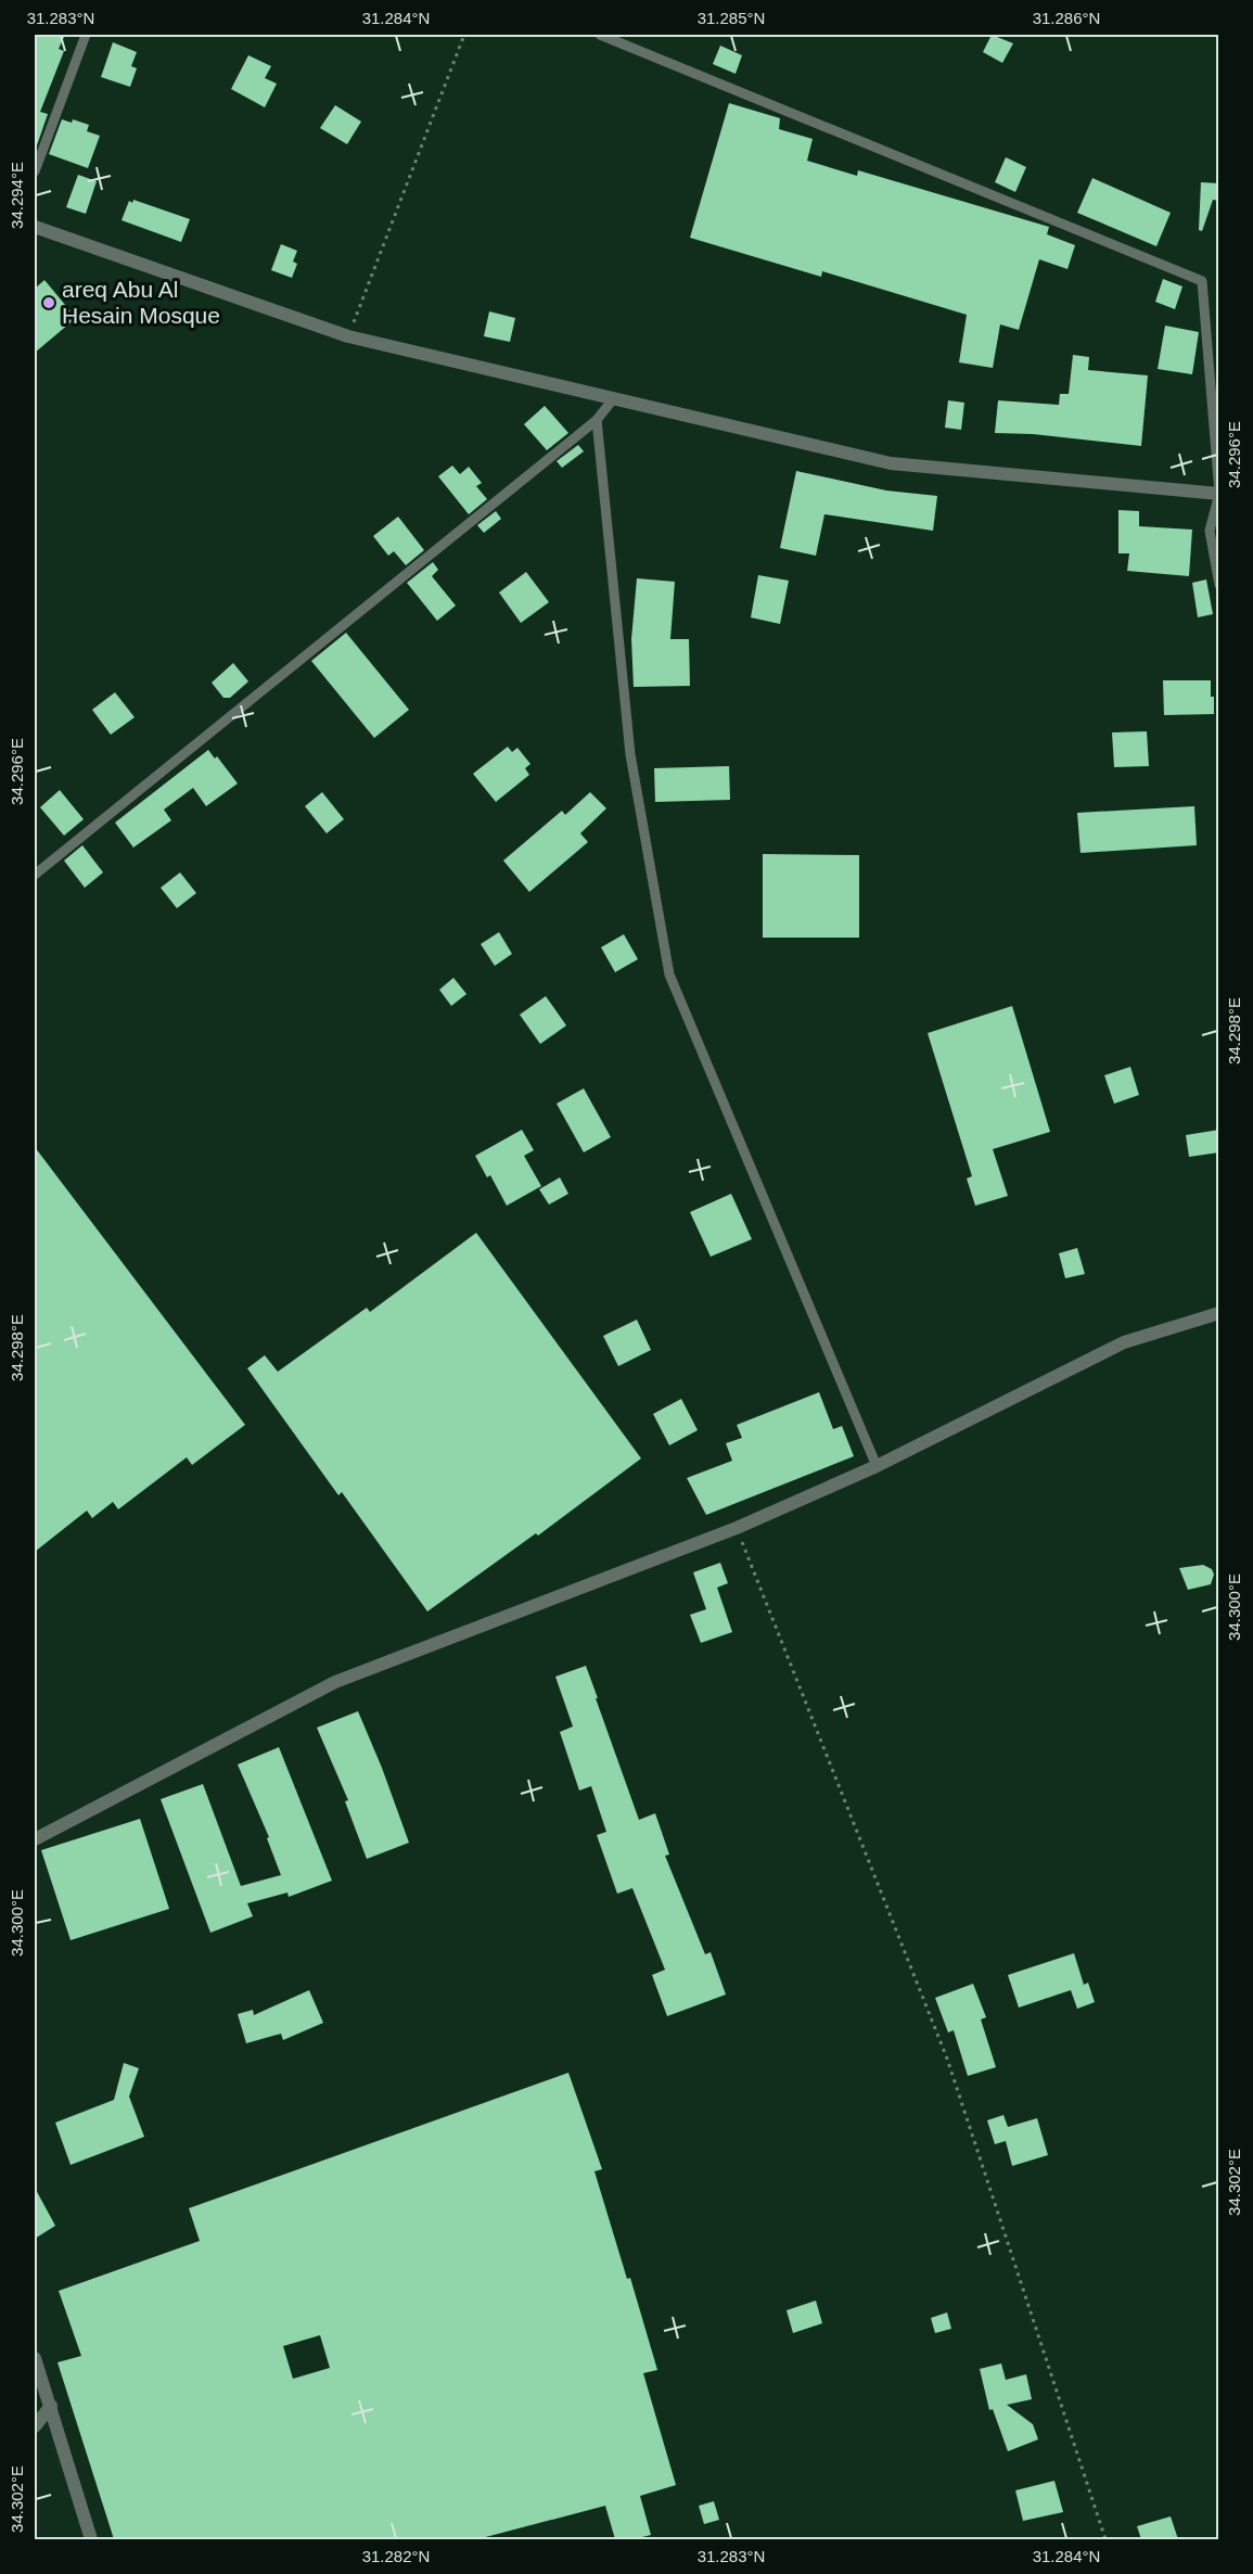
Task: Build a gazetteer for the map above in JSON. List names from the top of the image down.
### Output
{
  "places": ["areq Abu Al Hesain Mosque"],
  "coordinates": [
    "31.283°N",
    "31.284°N",
    "31.285°N",
    "31.286°N",
    "34.294°E",
    "34.296°E",
    "34.298°E",
    "34.300°E",
    "34.302°E",
    "31.282°N"
  ]
}
